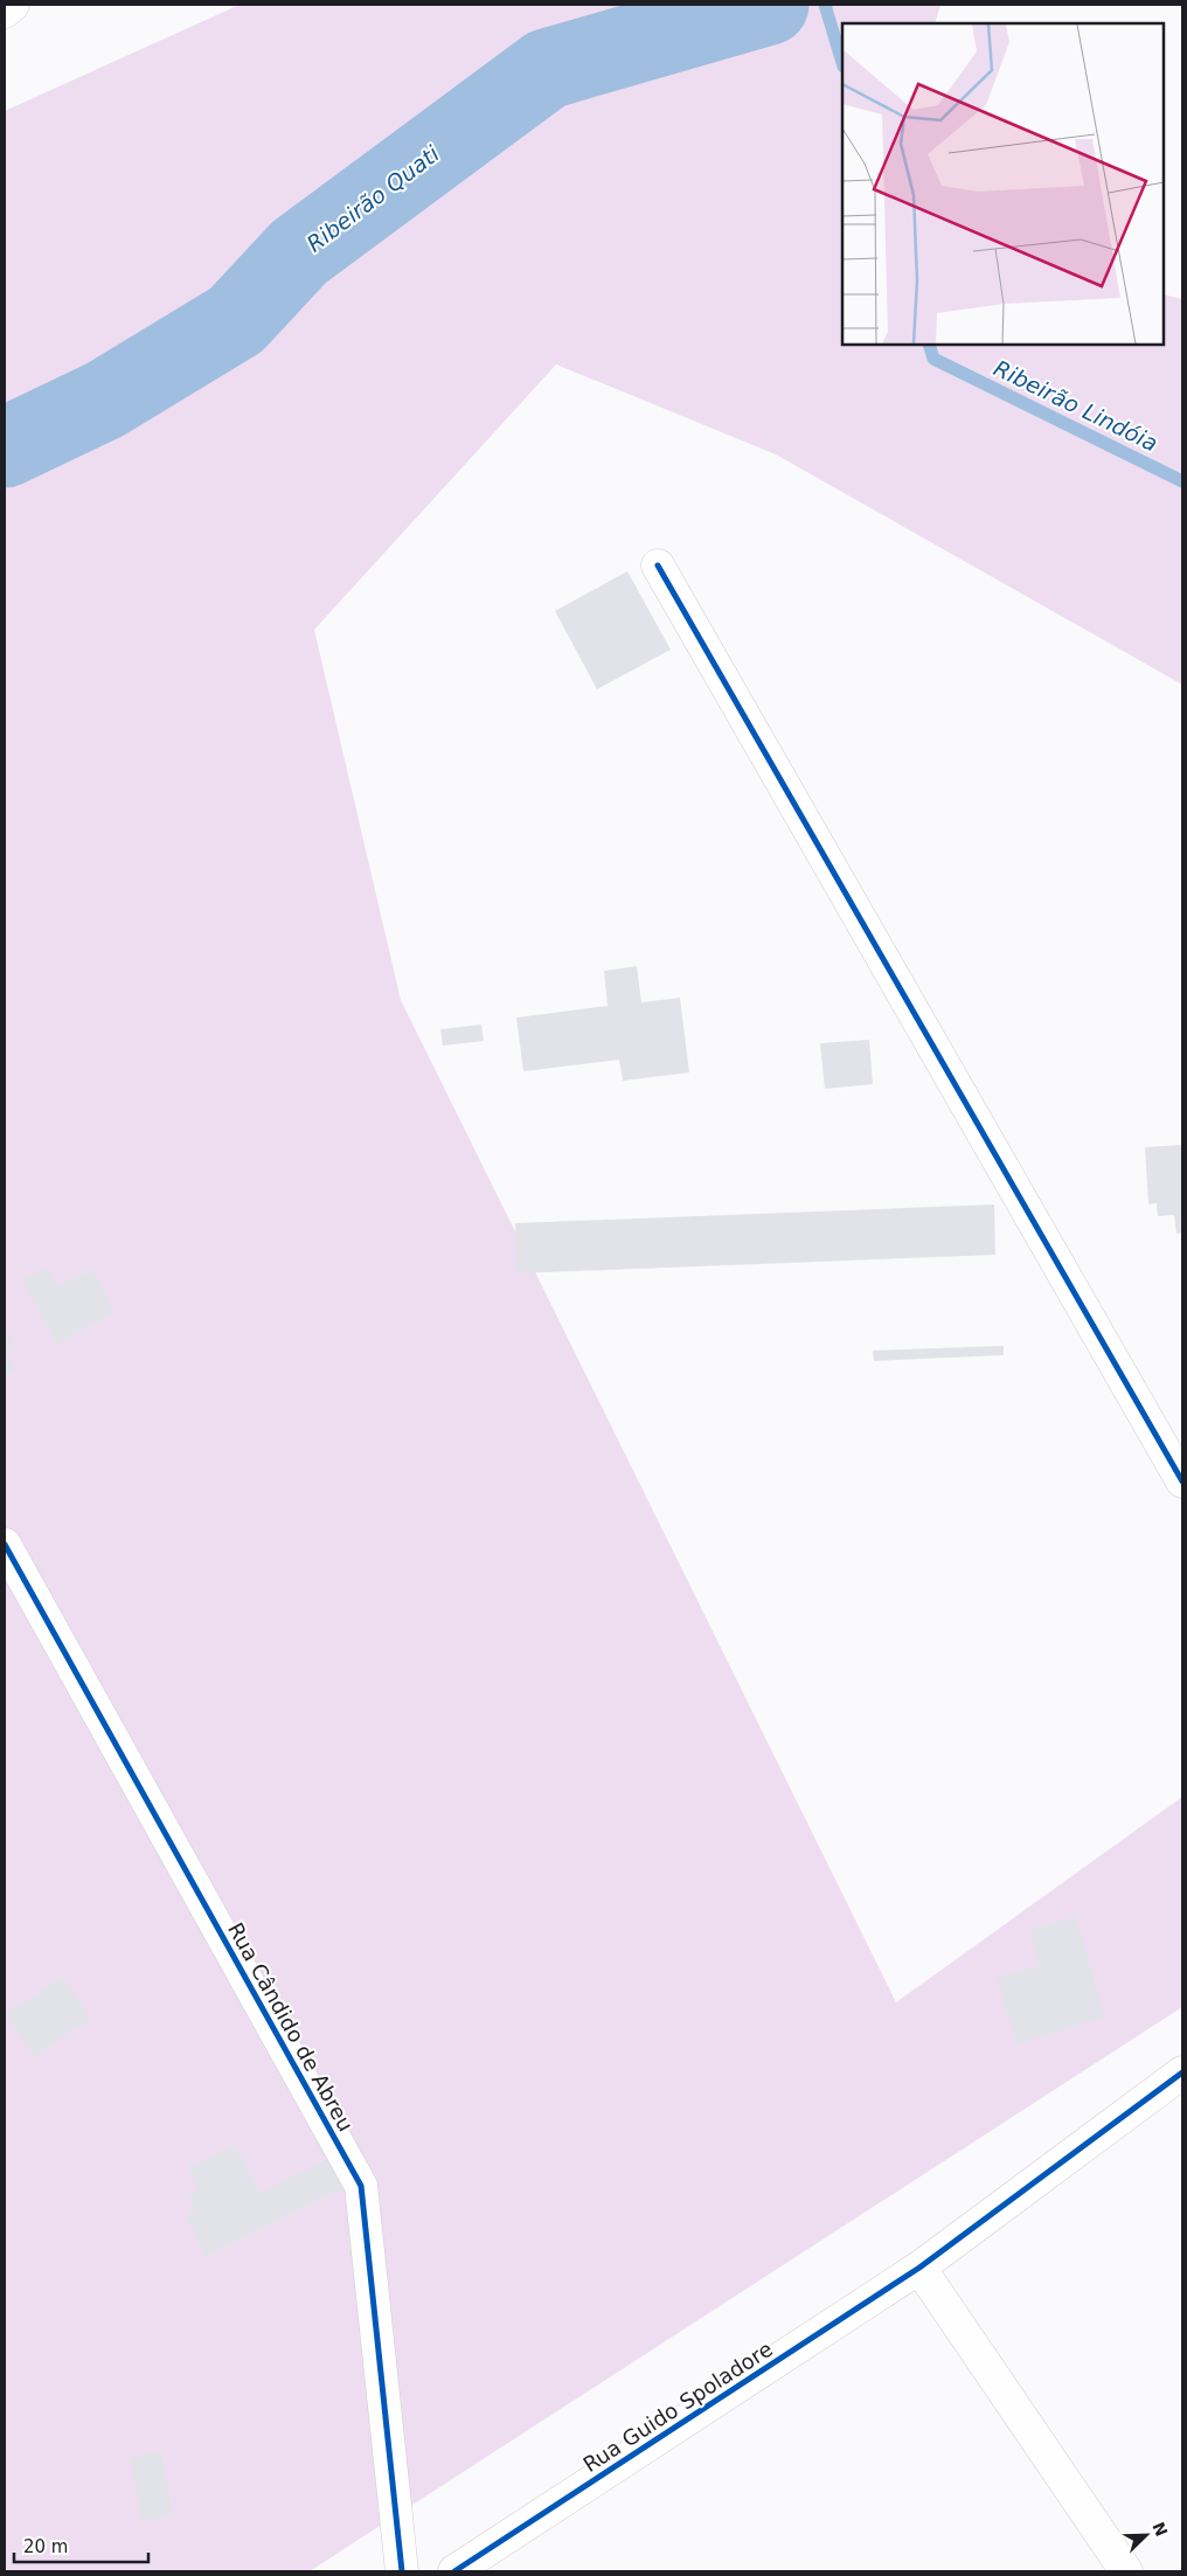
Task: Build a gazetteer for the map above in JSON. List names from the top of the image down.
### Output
{
  "streets": {
    "street": ["Rua Cândido de Abreu", "Rua Guido Spoladore"]
  },
  "water": ["Ribeirão Quati", "Ribeirão Lindóia"],
  "scale_bar": "20 m",
  "north": "top right"
}
